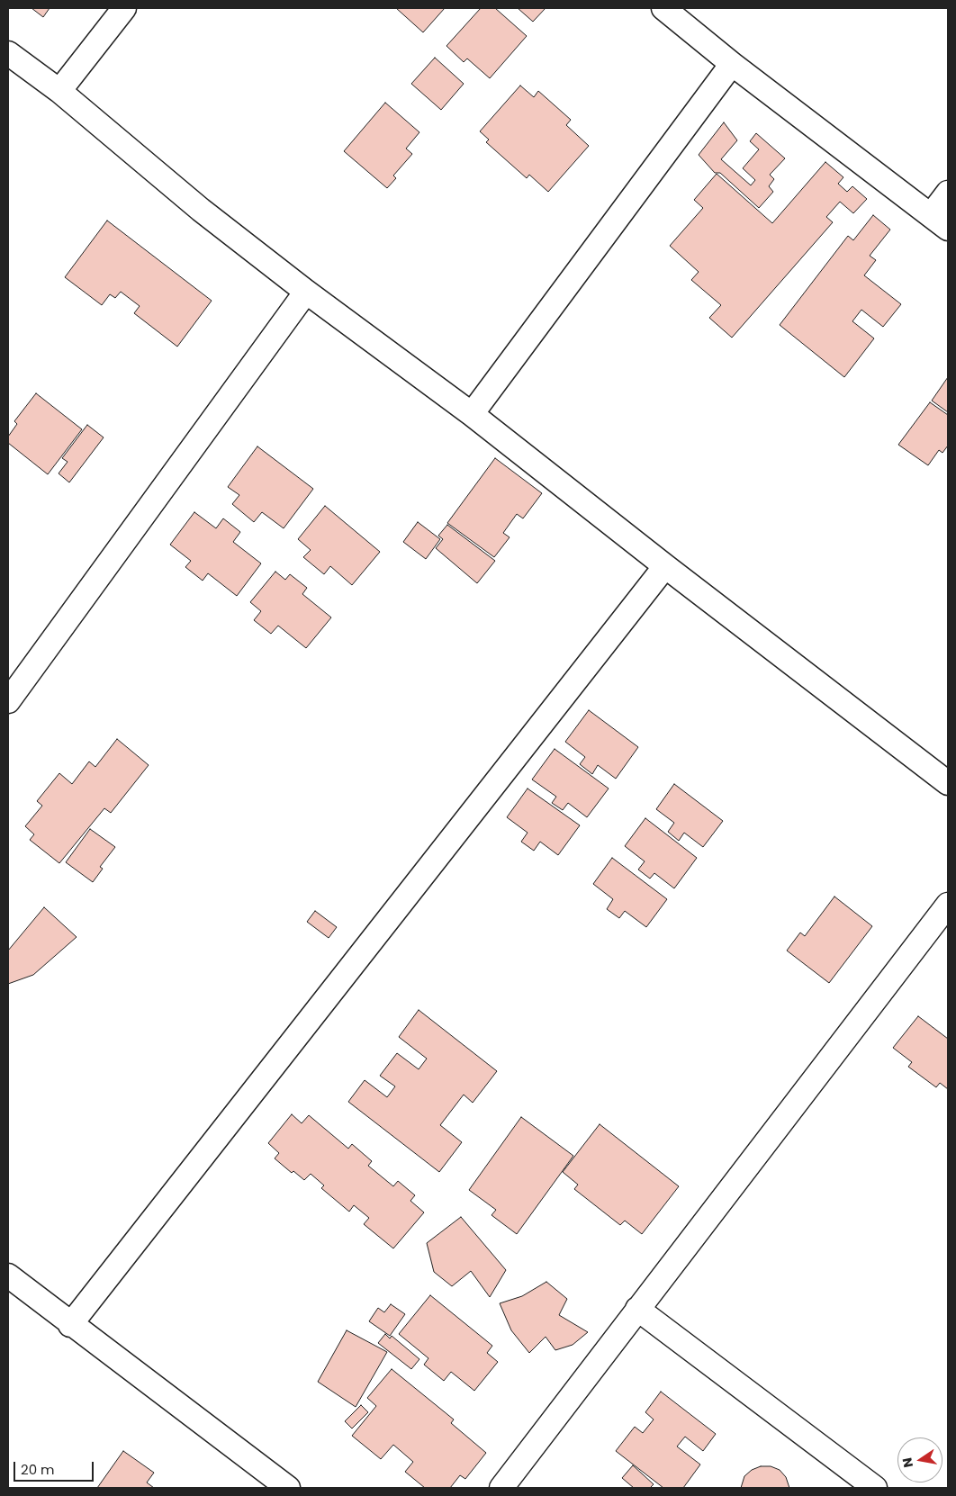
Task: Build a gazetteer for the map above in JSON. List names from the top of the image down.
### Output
{
  "scale_bar": "20 m",
  "north": "left"
}
